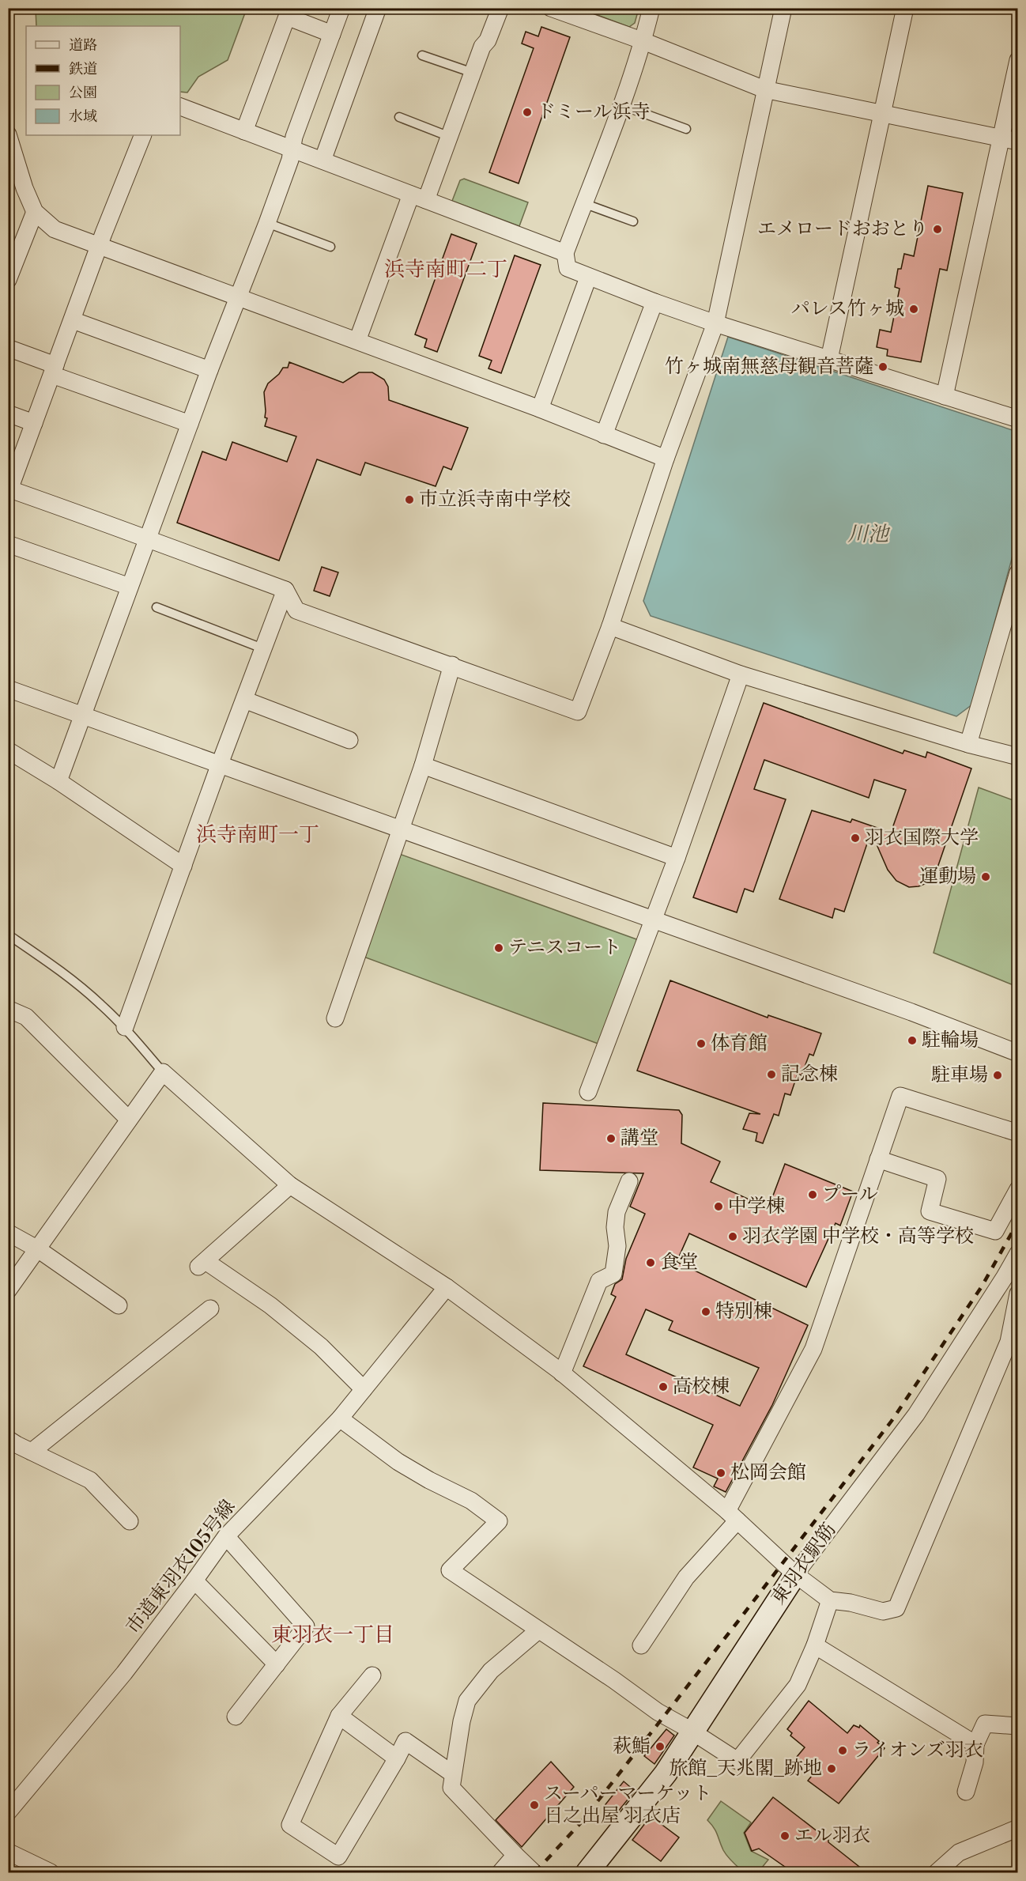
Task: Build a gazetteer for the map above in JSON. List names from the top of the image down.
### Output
{
  "streets": {
    "street": ["東羽衣駅筋", "市道東羽衣105号線"]
  },
  "districts": ["浜寺南町二丁", "浜寺南町一丁", "東羽衣一丁目"],
  "water": ["川池"],
  "places": [
    "ドミール浜寺",
    "エメロードおおとり",
    "パレス竹ヶ城",
    "竹ヶ城南無慈母観音菩薩",
    "市立浜寺南中学校",
    "羽衣国際大学",
    "運動場",
    "テニスコート",
    "駐輪場",
    "体育館",
    "記念棟",
    "駐車場",
    "講堂",
    "プール",
    "中学棟",
    "羽衣学園 中学校・高等学校",
    "食堂",
    "特別棟",
    "高校棟",
    "松岡会館",
    "萩鮨",
    "ライオンズ羽衣",
    "旅館_天兆閣_跡地",
    "スーパーマーケット 日之出屋 羽衣店",
    "エル羽衣"
  ],
  "legend": [
    "道路",
    "鉄道",
    "公園",
    "水域"
  ]
}
